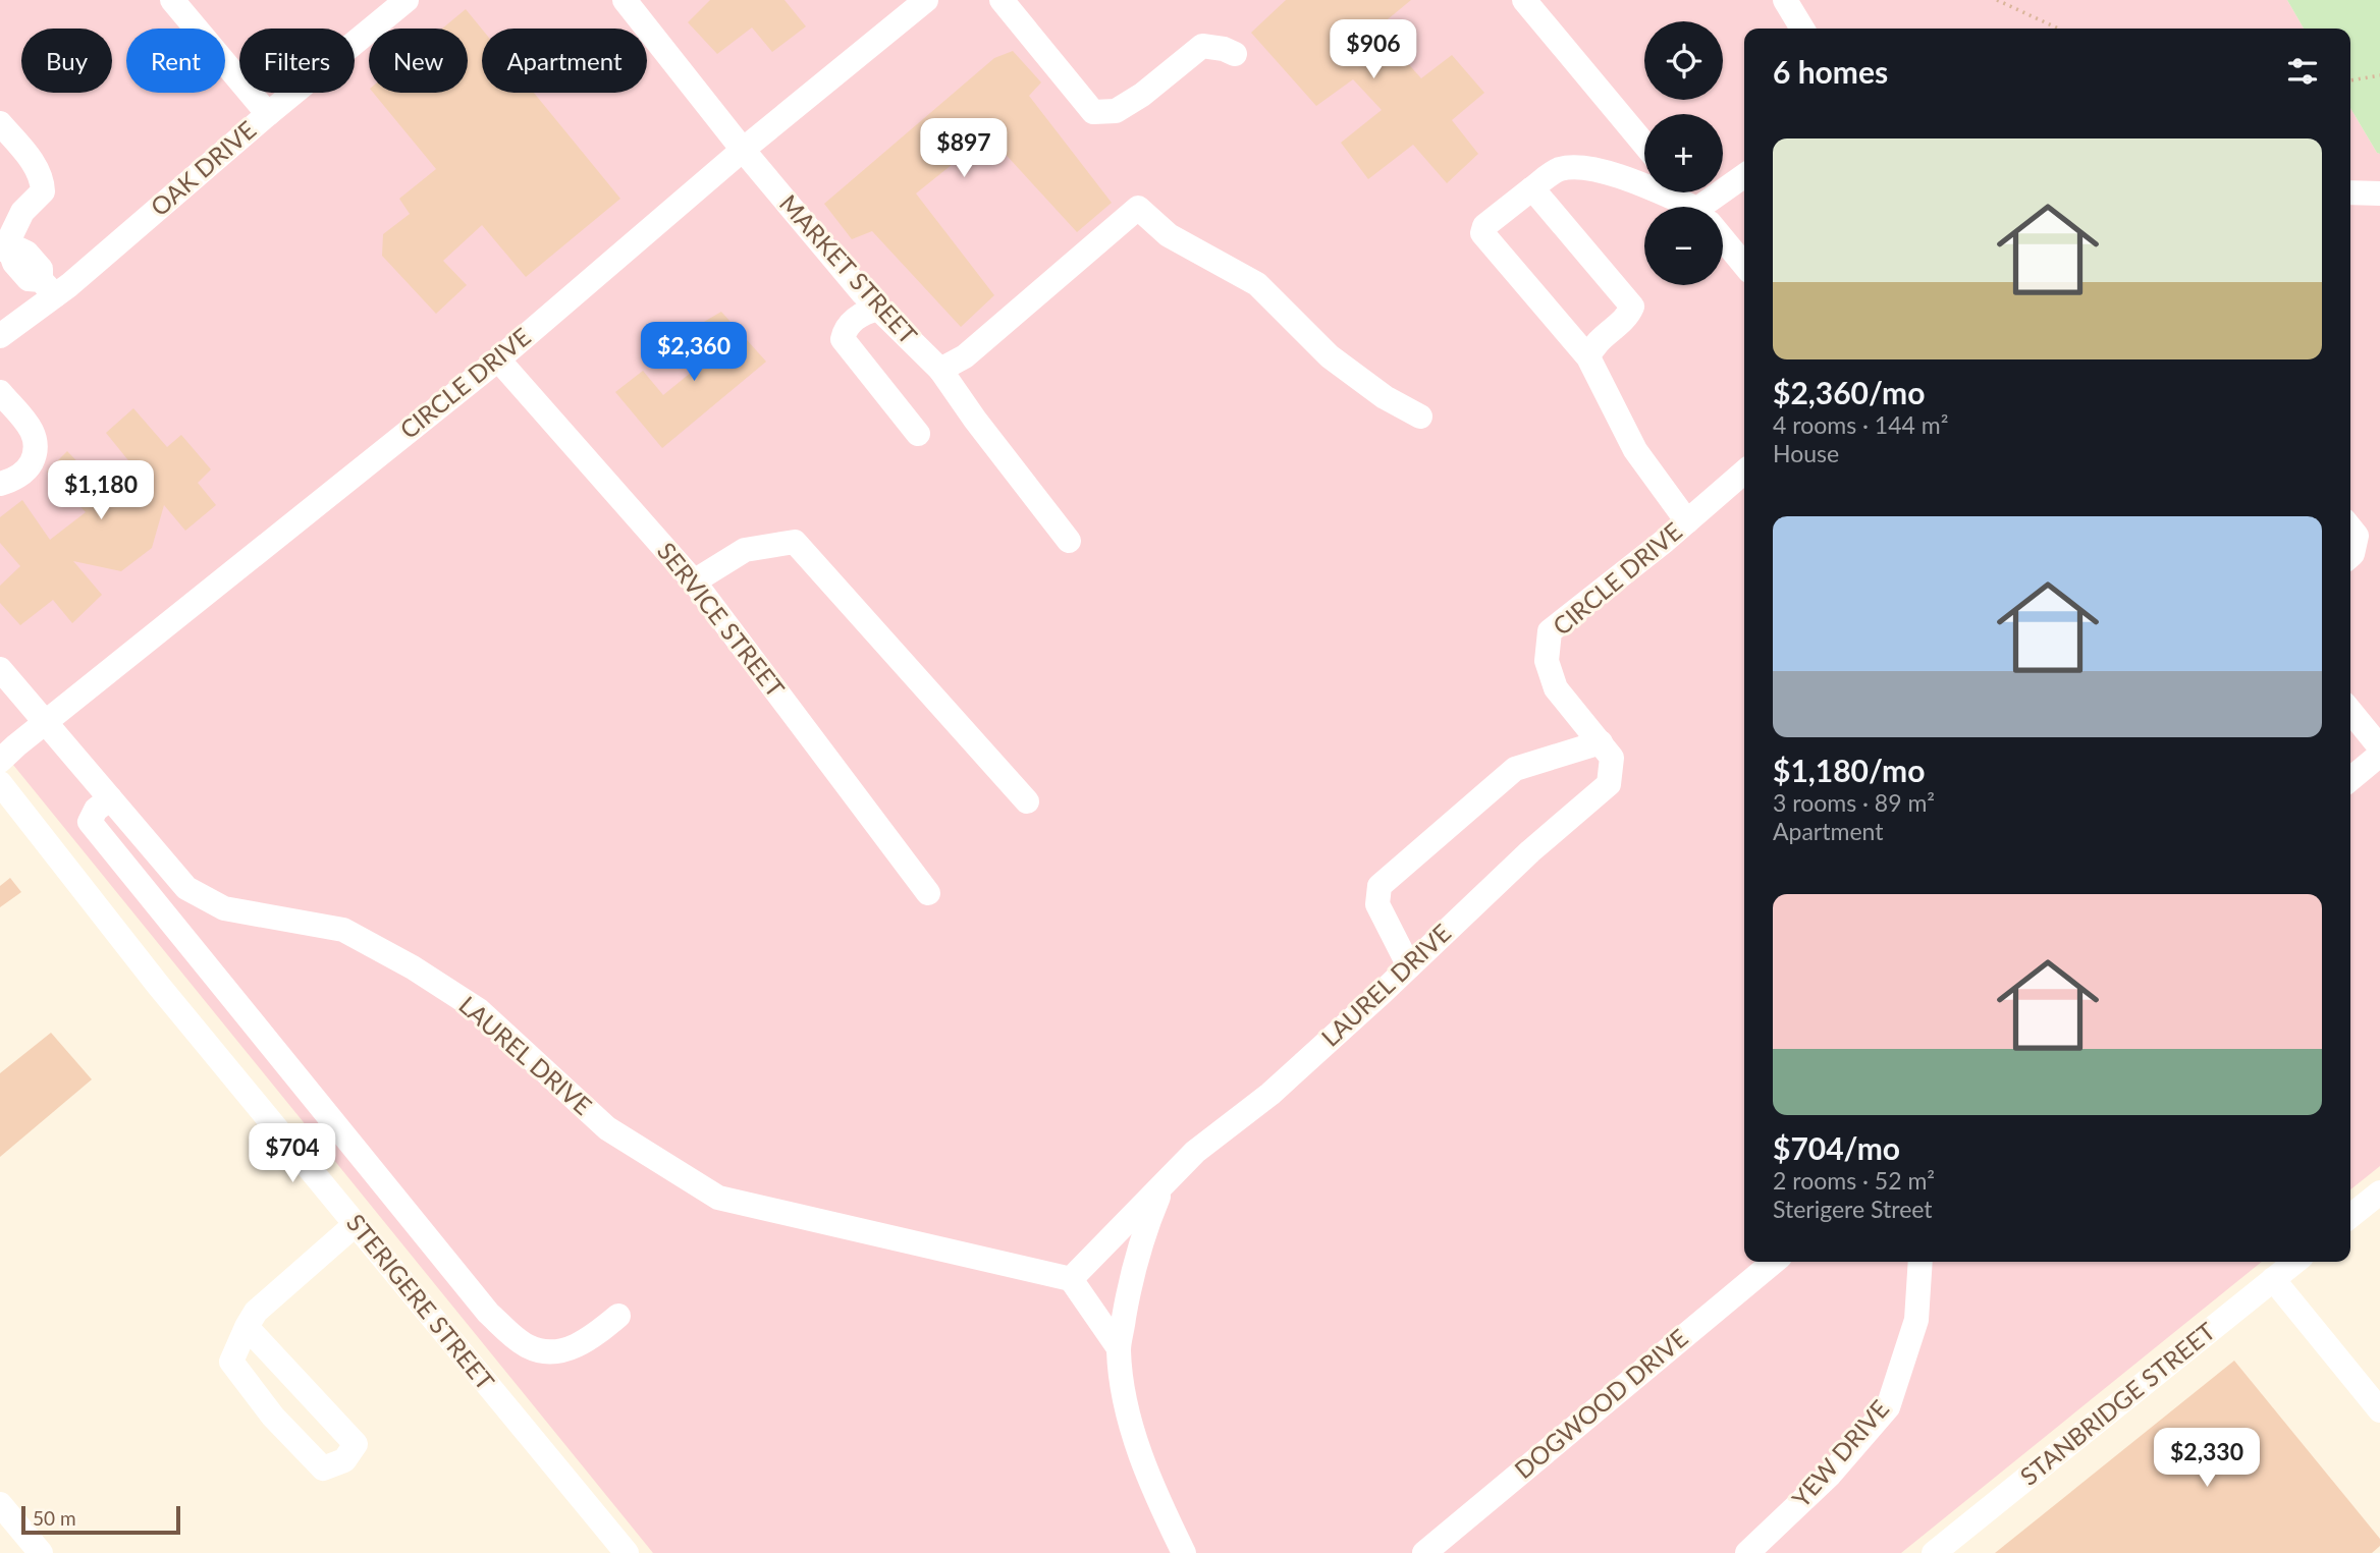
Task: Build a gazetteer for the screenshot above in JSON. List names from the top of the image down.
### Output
{
  "streets": {
    "street": [
      "OAK DRIVE",
      "MARKET STREET",
      "CIRCLE DRIVE",
      "SERVICE STREET",
      "LAUREL DRIVE",
      "STERIGERE STREET",
      "DOGWOOD DRIVE",
      "STANBRIDGE STREET",
      "YEW DRIVE"
    ]
  },
  "crossings": [
    ["MARKET STREET", "CIRCLE DRIVE"],
    ["CIRCLE DRIVE", "SERVICE STREET"],
    ["CIRCLE DRIVE", "LAUREL DRIVE"]
  ],
  "scale_bar": "50 m",
  "page": {
    "price": [
      "$906",
      "$897",
      "$2,360",
      "$1,180",
      "$704",
      "$2,330"
    ],
    "map_buttons": ["+", "−"],
    "chip": [
      "Buy",
      "Rent",
      "Filters",
      "New",
      "Apartment"
    ],
    "heading": "6 homes",
    "list": [
      {
        "name": "$2,360/mo",
        "note": "4 rooms · 144 m² · House"
      },
      {
        "name": "$1,180/mo",
        "note": "3 rooms · 89 m² · Apartment"
      },
      {
        "name": "$704/mo",
        "note": "2 rooms · 52 m² · Sterigere Street"
      }
    ],
    "scale": "50 m"
  }
}
